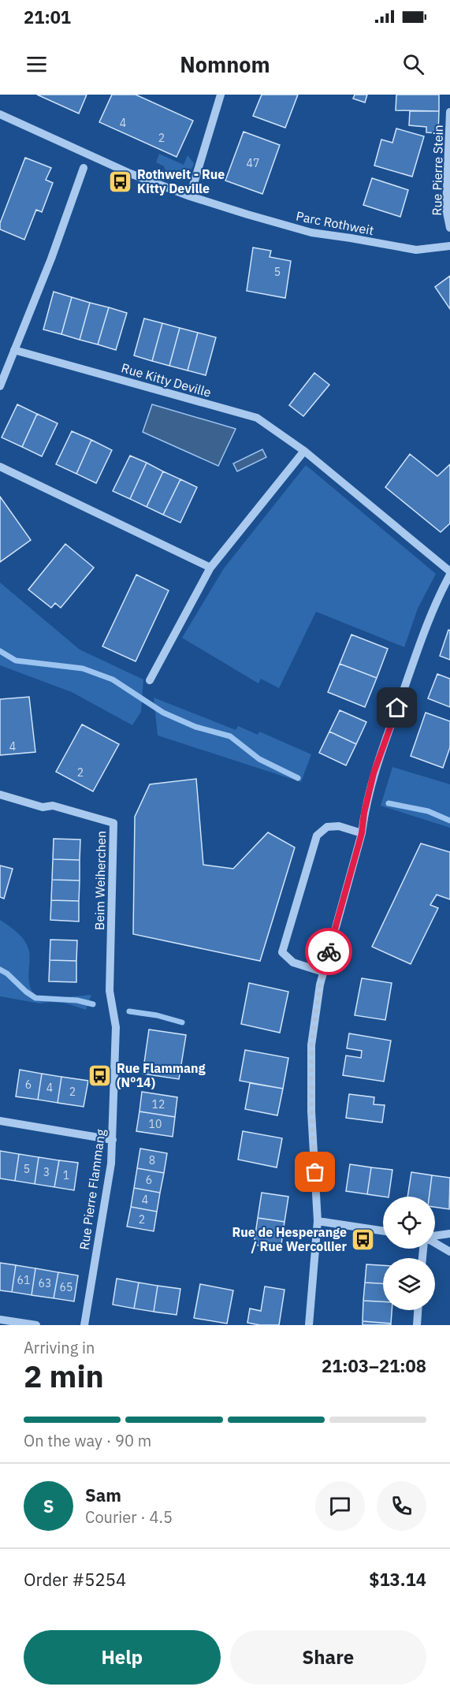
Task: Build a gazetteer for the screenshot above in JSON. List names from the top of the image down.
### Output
{
  "streets": {
    "street": [
      "Rue Pierre Stein",
      "Parc Rothweit",
      "Rue Kitty Deville",
      "Beim Weiherchen",
      "Rue Pierre Flammang"
    ]
  },
  "crossings": [
    ["Beim Weiherchen", "Rue Pierre Flammang"]
  ],
  "places": {
    "bus stop": ["Rothweit - Rue Kitty Deville", "Rue Flammang (N°14)", "Rue de Hesperange / Rue Wercollier"]
  },
  "house_numbers": [
    "4",
    "2",
    "47",
    "5",
    "4",
    "2",
    "6",
    "4",
    "2",
    "12",
    "10",
    "8",
    "5",
    "3",
    "1",
    "6",
    "4",
    "2",
    "61",
    "63",
    "65"
  ],
  "page": {
    "status": "21:01",
    "header": "Nomnom",
    "heading": ["2 min", "Arriving in", "21:03–21:08"],
    "panel": [
      "Sam",
      "Courier · 4.5",
      "Order #5254",
      "$13.14"
    ],
    "bar": "On the way · 90 m",
    "round": "S",
    "buttons": ["Help", "Share"]
  }
}
